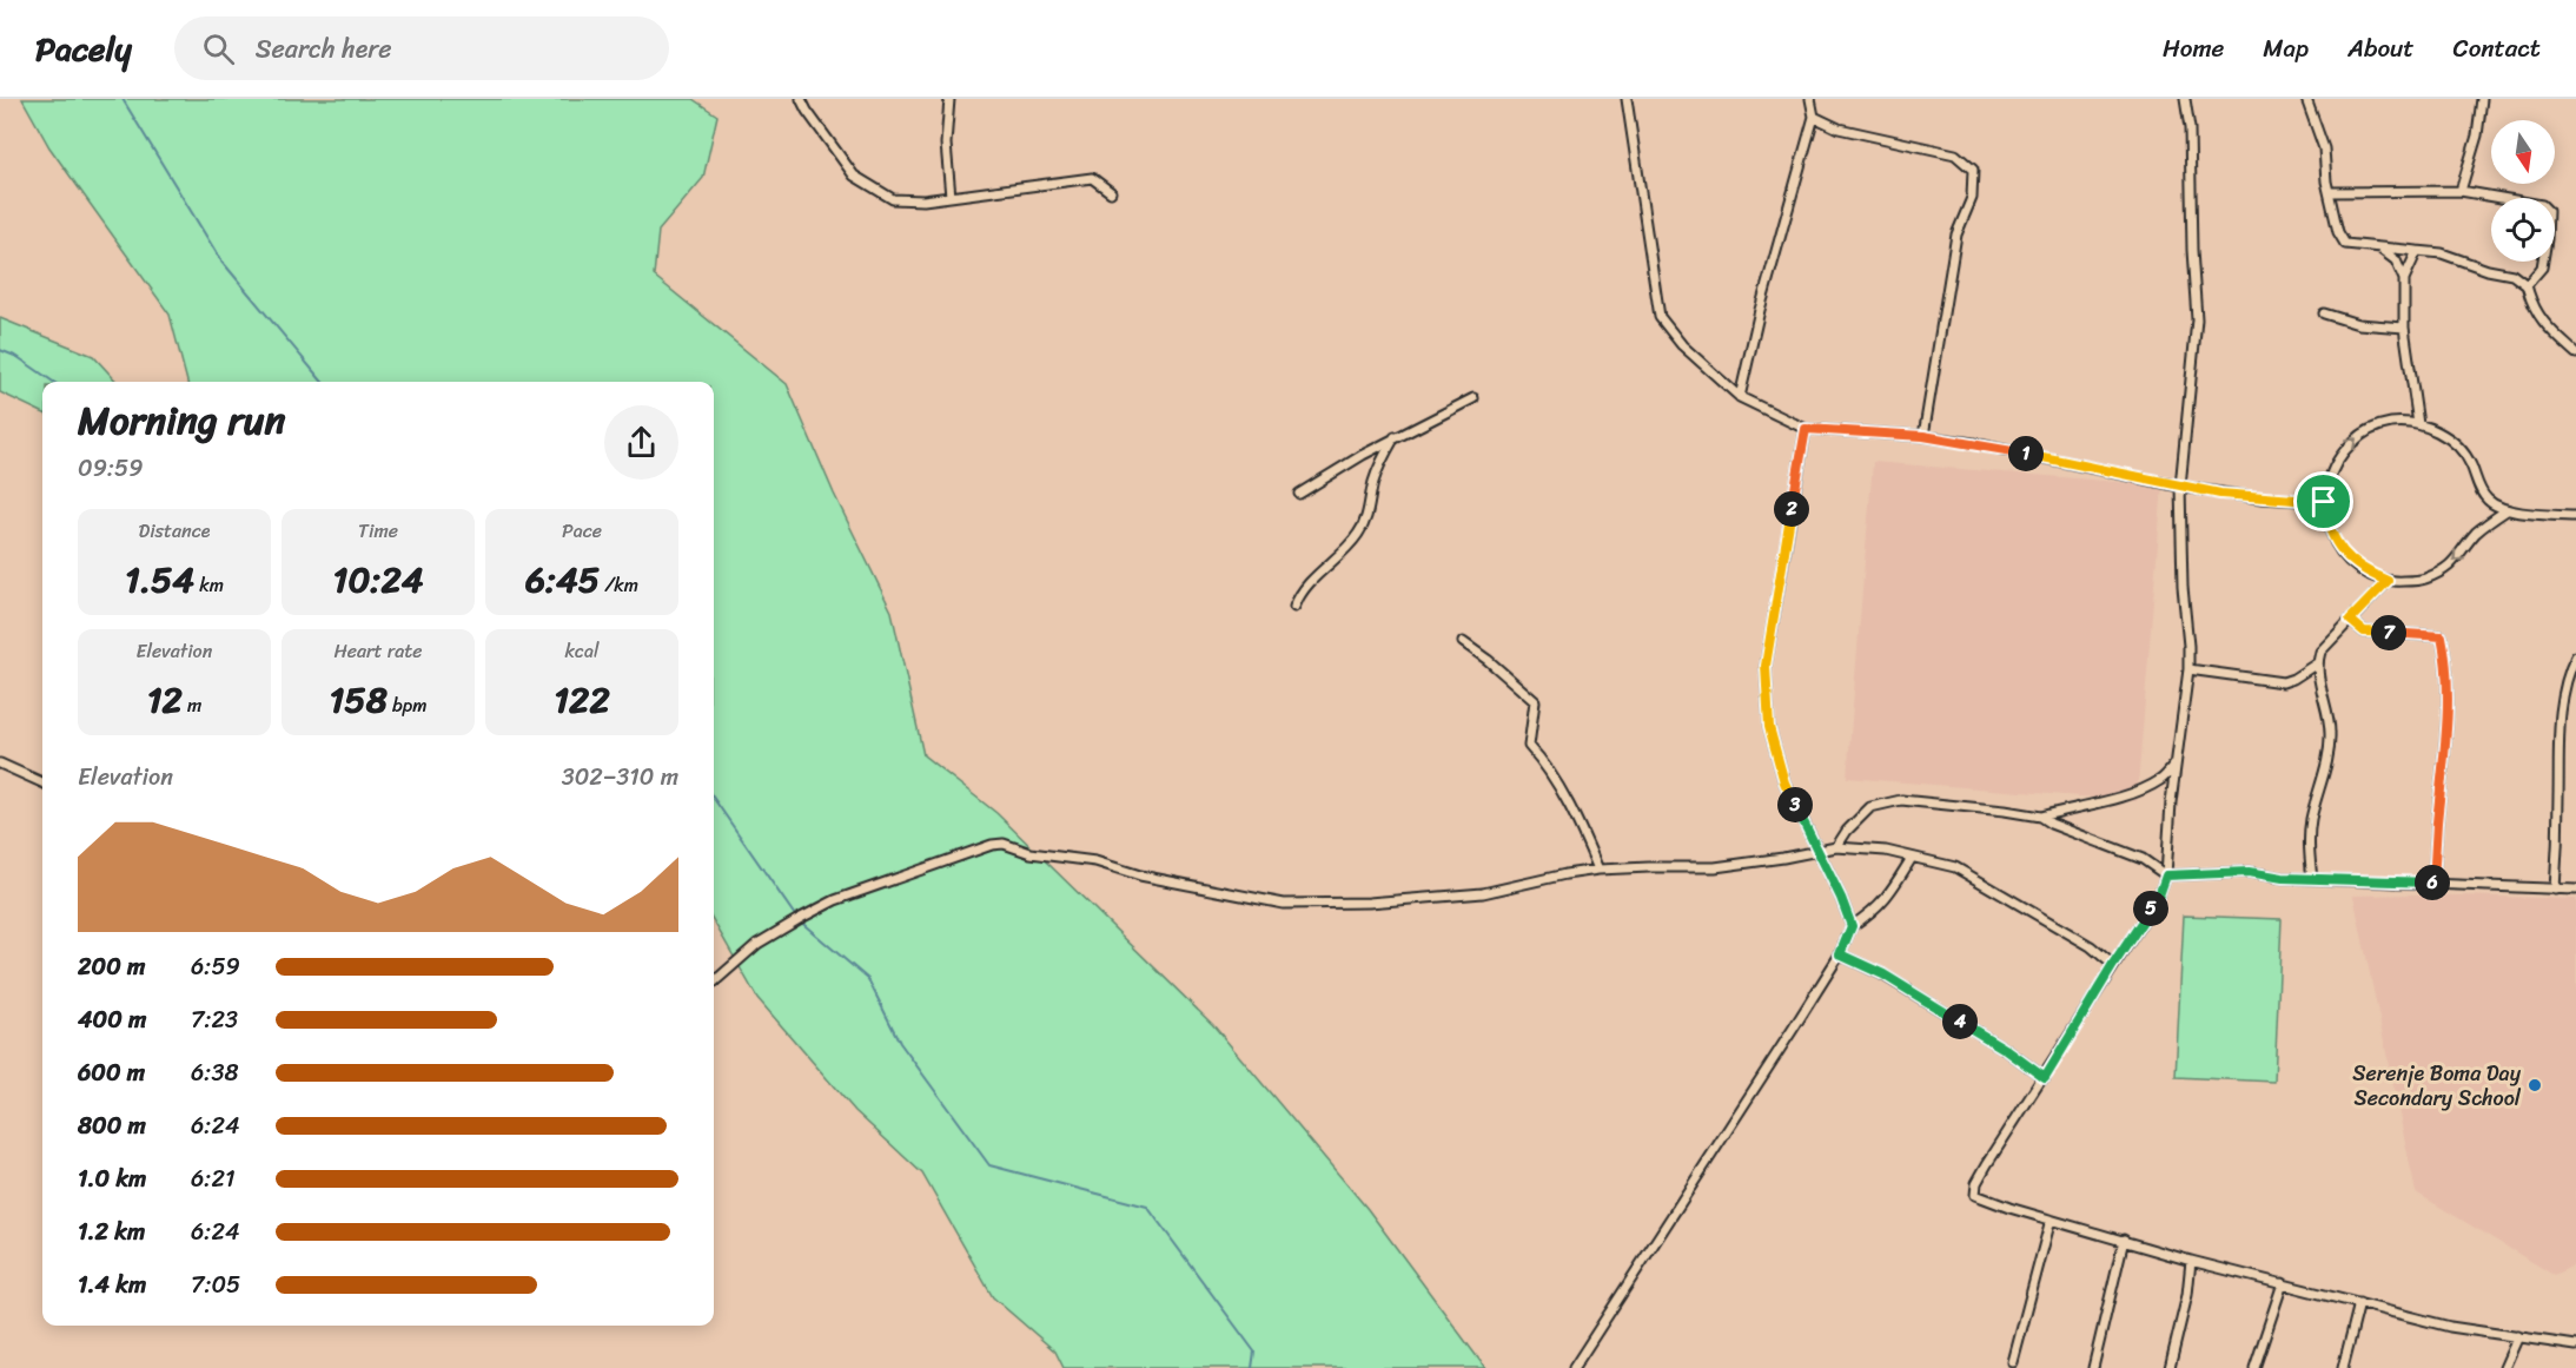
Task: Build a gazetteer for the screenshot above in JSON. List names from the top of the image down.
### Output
{
  "places": ["Serenje Boma Day Secondary School"],
  "north": "bottom",
  "page": {
    "header": "Pacely",
    "search": "Search here",
    "nav": [
      "Home",
      "Map",
      "About",
      "Contact"
    ],
    "heading": ["Morning run", "09:59"],
    "pins": [
      "1",
      "2",
      "7",
      "3",
      "6",
      "5",
      "4"
    ],
    "stats": [
      ["Distance", "1.54 km"],
      ["Time", "10:24"],
      ["Pace", "6:45 /km"],
      ["Elevation", "12 m"],
      ["Heart rate", "158 bpm"],
      ["kcal", "122"]
    ],
    "chart": ["Elevation", "302–310 m"],
    "list": [
      {
        "name": "200 m",
        "note": "6:59"
      },
      {
        "name": "400 m",
        "note": "7:23"
      },
      {
        "name": "600 m",
        "note": "6:38"
      },
      {
        "name": "800 m",
        "note": "6:24"
      },
      {
        "name": "1.0 km",
        "note": "6:21"
      },
      {
        "name": "1.2 km",
        "note": "6:24"
      },
      {
        "name": "1.4 km",
        "note": "7:05"
      }
    ]
  }
}
